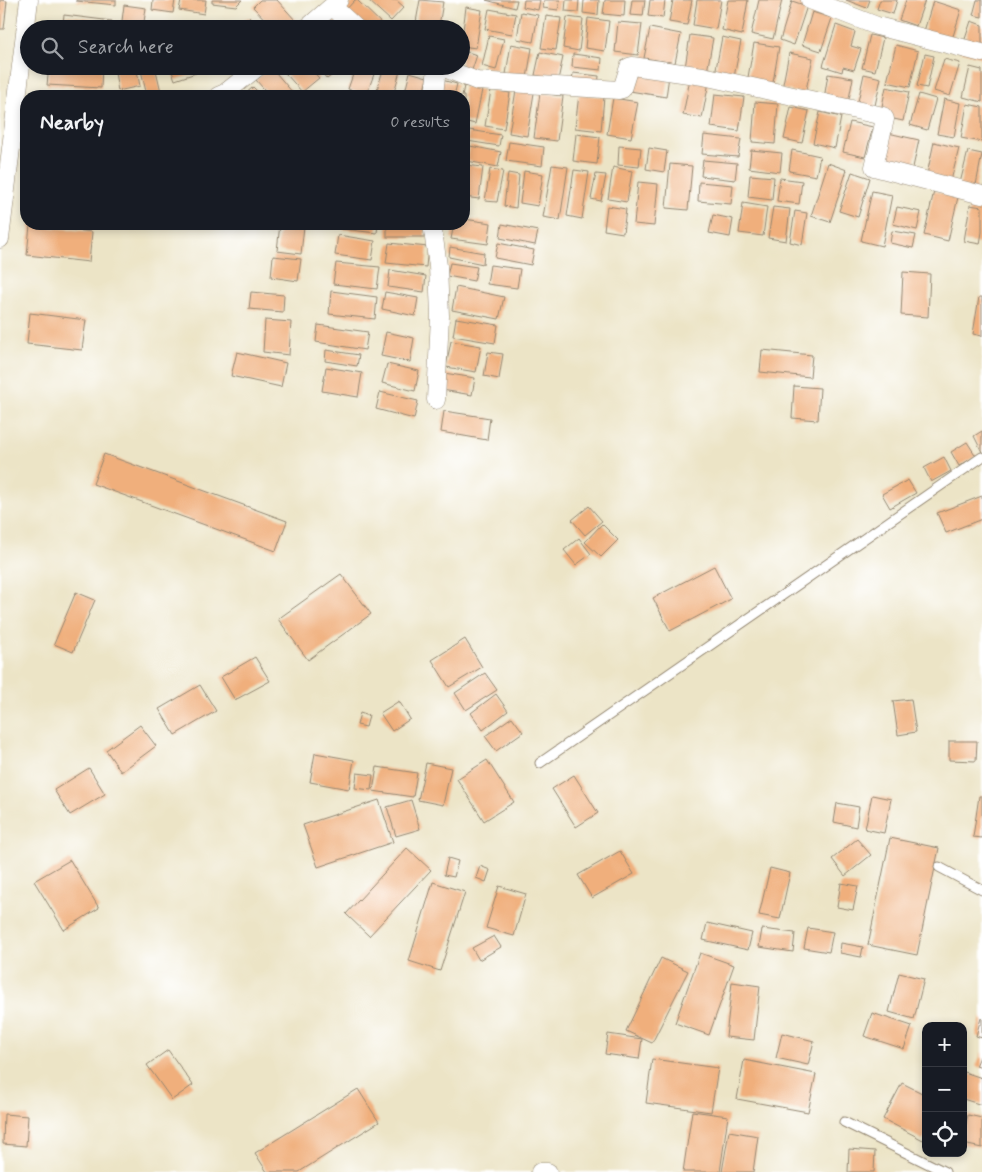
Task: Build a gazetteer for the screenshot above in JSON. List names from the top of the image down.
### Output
{
  "page": {
    "search": "Search here",
    "heading": ["Nearby", "0 results"],
    "map_buttons": ["+", "−"]
  }
}
